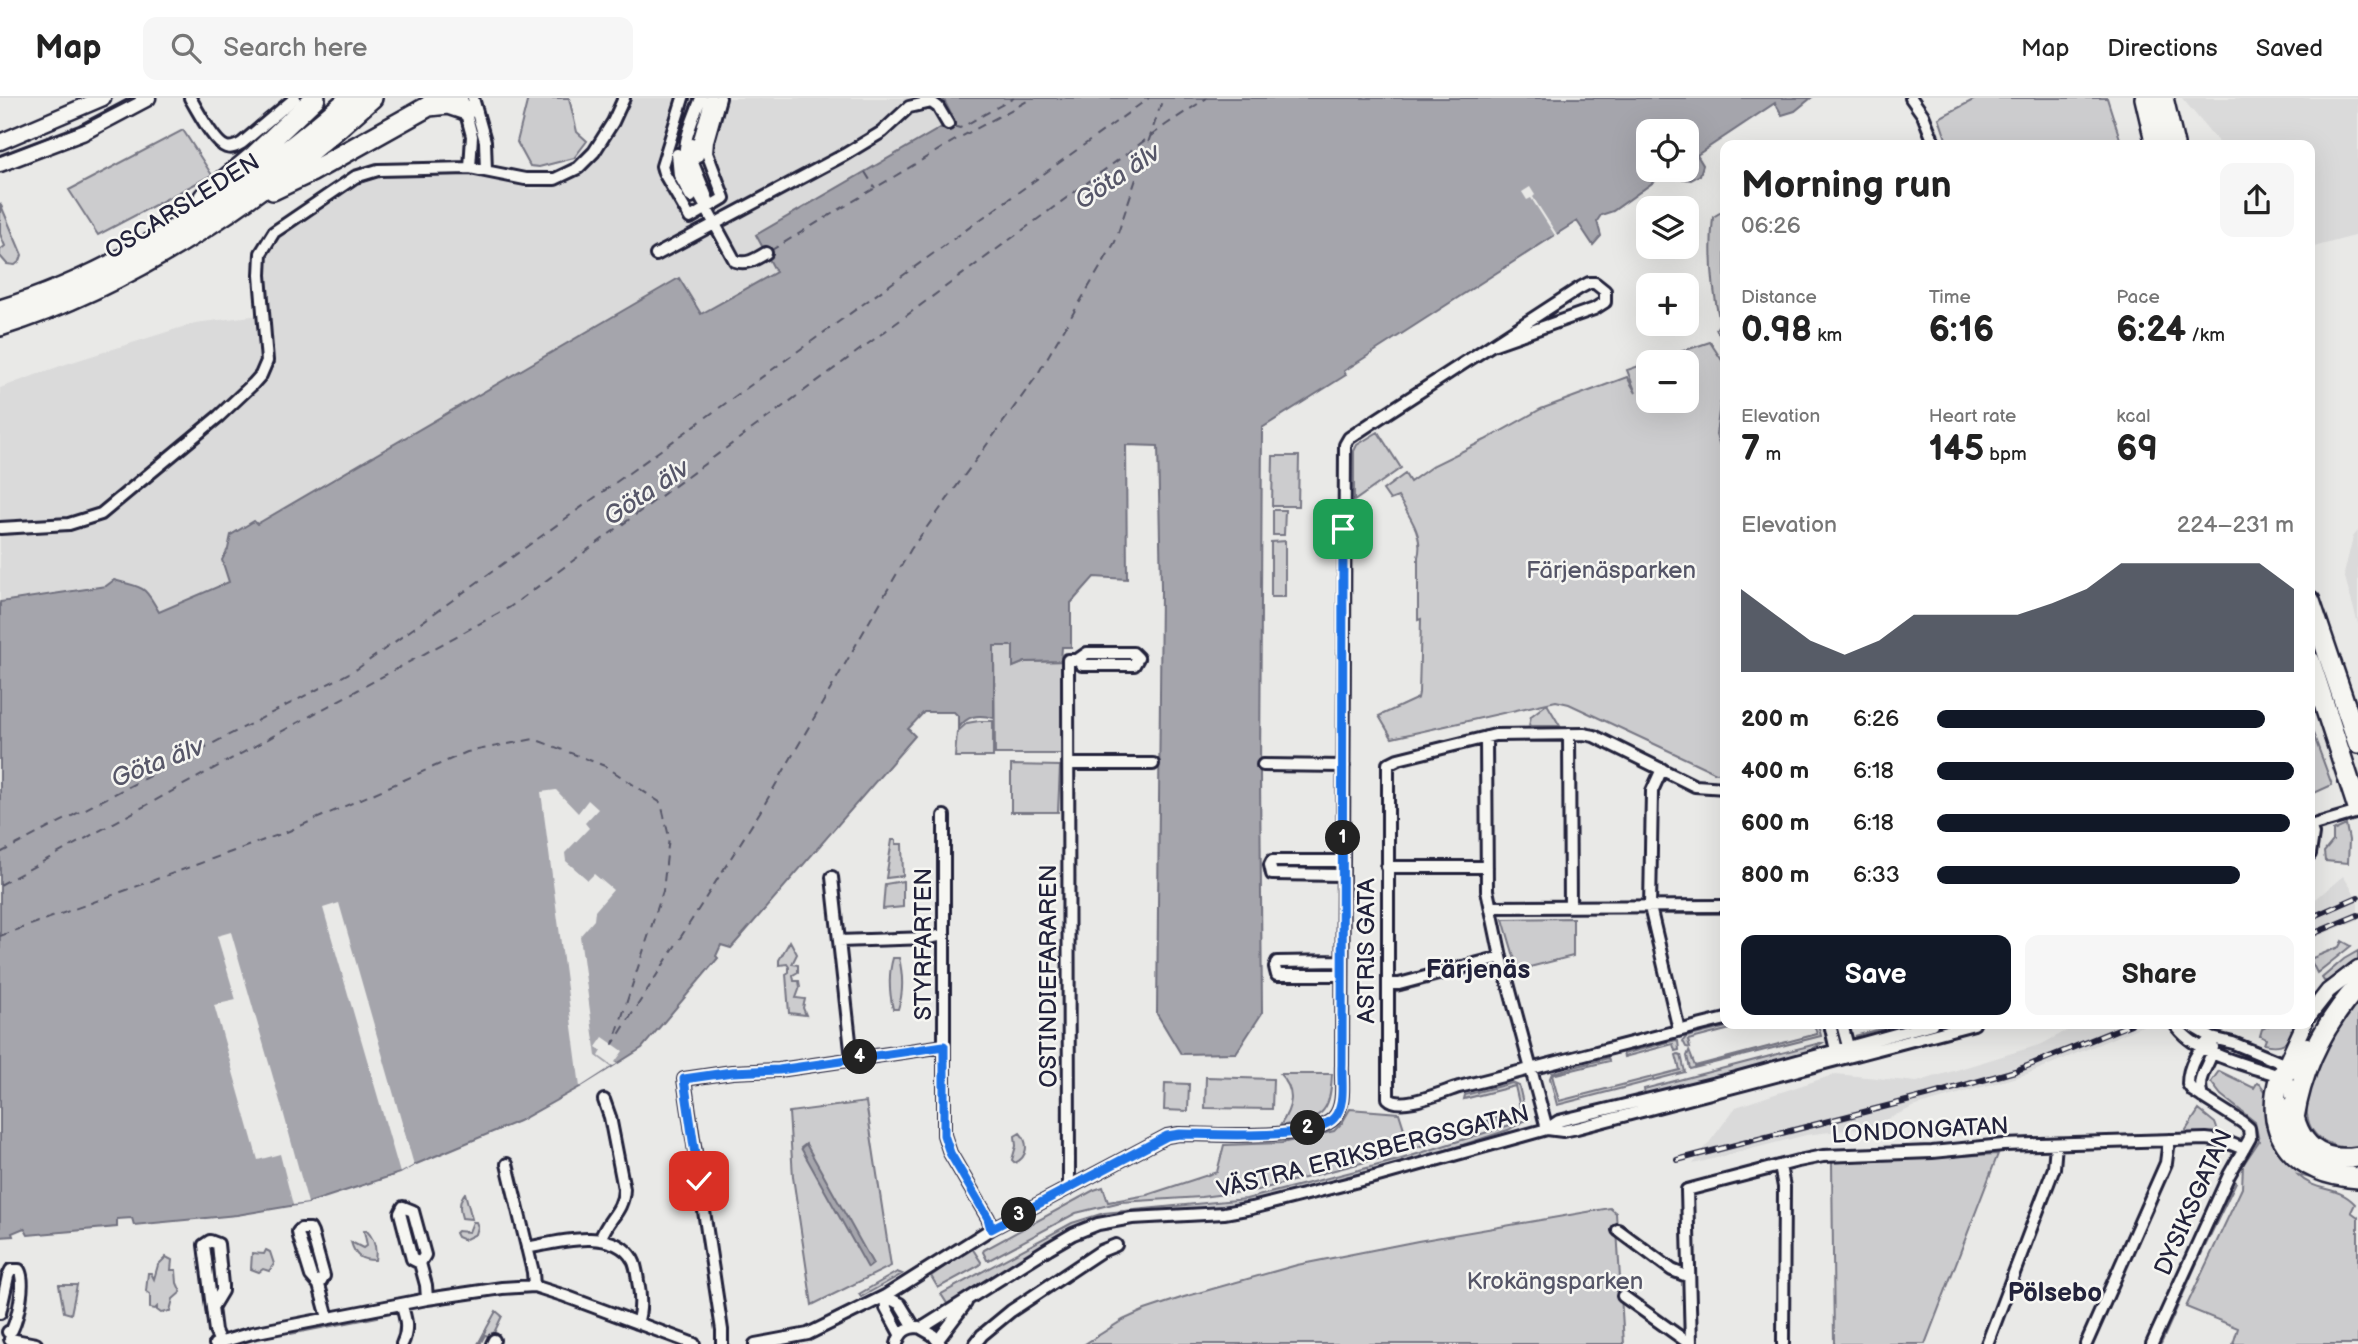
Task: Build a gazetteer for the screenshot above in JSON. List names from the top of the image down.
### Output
{
  "streets": {
    "highway": ["OSCARSLEDEN"],
    "street": [
      "STYRFARTEN",
      "ASTRIS GATA",
      "OSTINDIEFARAREN",
      "LONDONGATAN",
      "VÄSTRA ERIKSBERGSGATAN",
      "DYSIKSGATAN"
    ]
  },
  "crossings": [
    ["LONDONGATAN", "DYSIKSGATAN"]
  ],
  "districts": ["Färjenäs", "Pölsebo"],
  "water": ["Göta älv"],
  "parks": ["Färjenäsparken", "Krokängsparken"],
  "page": {
    "header": "Map",
    "search": "Search here",
    "nav": ["Map", "Directions", "Saved"],
    "map_buttons": ["+", "−"],
    "heading": ["Morning run", "06:26"],
    "stats": [
      ["Distance", "0.98 km"],
      ["Time", "6:16"],
      ["Pace", "6:24 /km"],
      ["Elevation", "7 m"],
      ["Heart rate", "145 bpm"],
      ["kcal", "69"]
    ],
    "chart": ["Elevation", "224–231 m"],
    "list": [
      {
        "name": "200 m",
        "note": "6:26"
      },
      {
        "name": "400 m",
        "note": "6:18"
      },
      {
        "name": "600 m",
        "note": "6:18"
      },
      {
        "name": "800 m",
        "note": "6:33"
      }
    ],
    "pins": [
      "1",
      "4",
      "2",
      "3"
    ],
    "buttons": ["Save", "Share"]
  }
}
